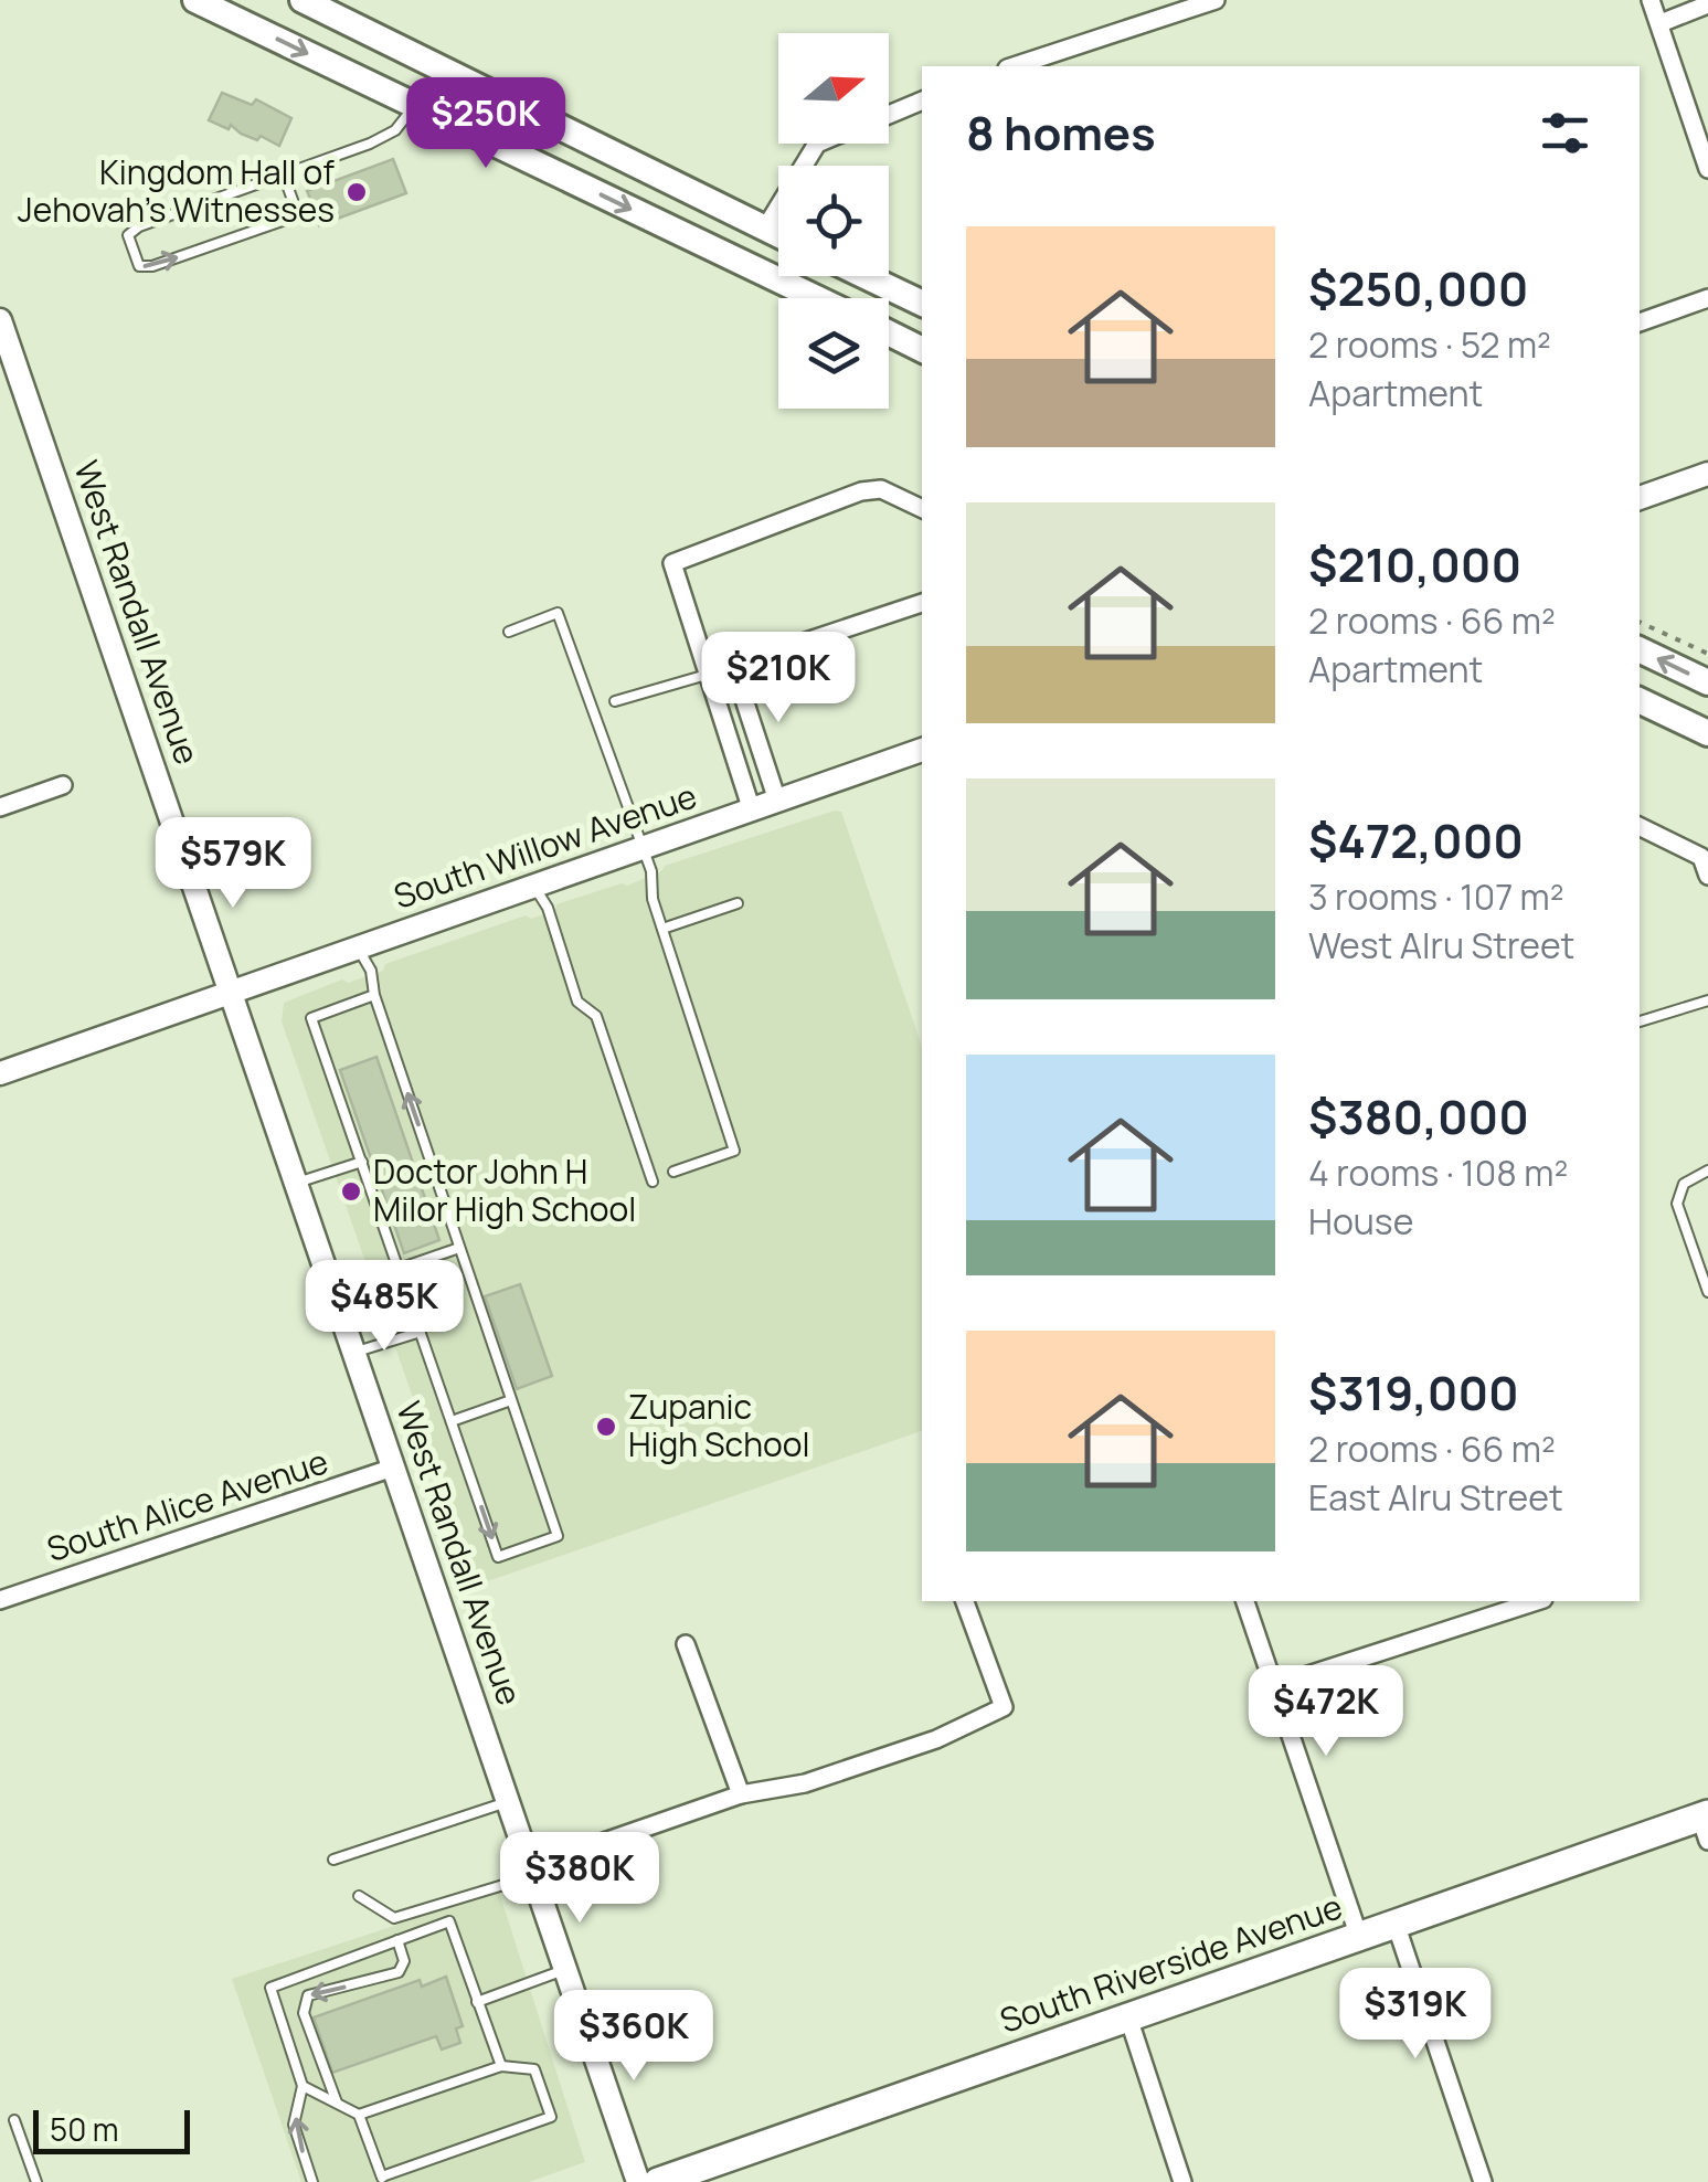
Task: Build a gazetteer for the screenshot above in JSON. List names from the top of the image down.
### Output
{
  "streets": {
    "main road": ["South Riverside Avenue"],
    "street": ["West Randall Avenue", "South Willow Avenue", "South Alice Avenue"]
  },
  "crossings": [
    ["West Randall Avenue", "South Willow Avenue"],
    ["West Randall Avenue", "South Alice Avenue"]
  ],
  "places": ["Kingdom Hall of Jehovah's Witnesses", "Doctor John H Milor High School", "Zupanic High School"],
  "scale_bar": "50 m",
  "north": "right",
  "page": {
    "heading": "8 homes",
    "price": [
      "$250K",
      "$210K",
      "$579K",
      "$485K",
      "$472K",
      "$380K",
      "$319K",
      "$360K"
    ],
    "list": [
      {
        "name": "$250,000",
        "note": "2 rooms · 52 m² · Apartment"
      },
      {
        "name": "$210,000",
        "note": "2 rooms · 66 m² · Apartment"
      },
      {
        "name": "$472,000",
        "note": "3 rooms · 107 m² · West Alru Street"
      },
      {
        "name": "$380,000",
        "note": "4 rooms · 108 m² · House"
      },
      {
        "name": "$319,000",
        "note": "2 rooms · 66 m² · East Alru Street"
      }
    ],
    "scale": "50 m"
  }
}
